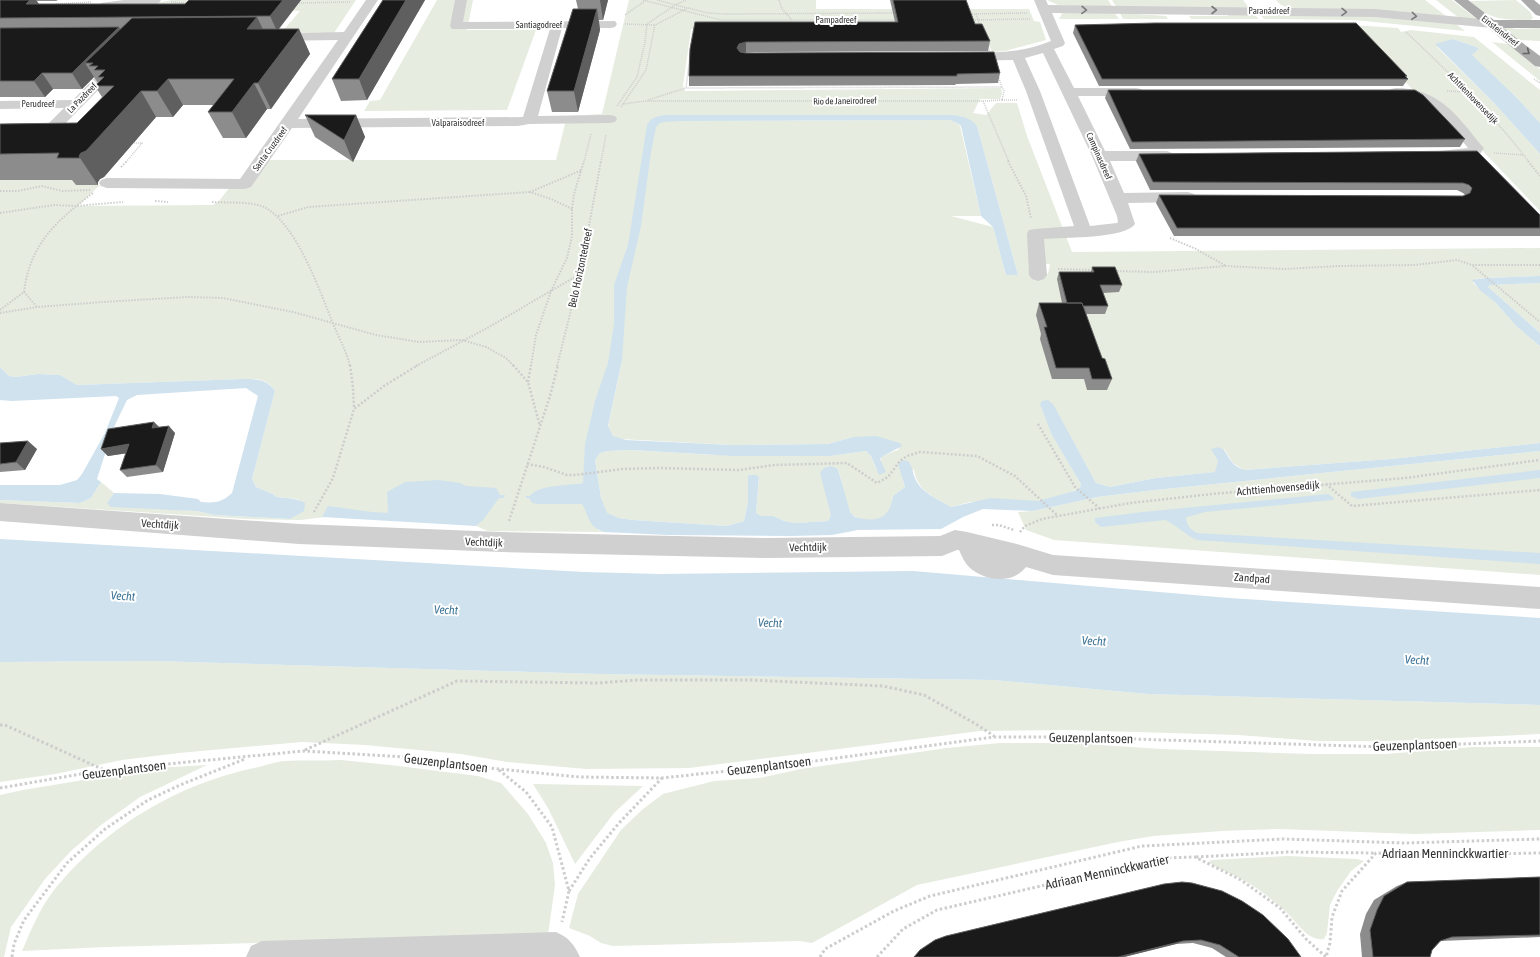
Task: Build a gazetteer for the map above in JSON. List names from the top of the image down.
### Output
{
  "streets": {
    "main road": ["Einsteindreef"],
    "street": [
      "Paranádreef",
      "Santiagodreef",
      "La Pazdreef",
      "Perudreef",
      "Valparaisodreef",
      "Santa Cruzdreef",
      "Campinasdreef",
      "Vechtdijk",
      "Zandpad"
    ],
    "path": [
      "Pampadreef",
      "Achttienhovensedijk",
      "Rio de Janeirodreef",
      "Belo Horizontedreef",
      "Geuzenplantsoen",
      "Adriaan Menninckkwartier"
    ]
  },
  "crossings": [
    ["Paranádreef", "Einsteindreef"],
    ["Paranádreef", "Campinasdreef"],
    ["La Pazdreef", "Perudreef"],
    ["Achttienhovensedijk", "Zandpad"],
    ["Valparaisodreef", "Santa Cruzdreef"],
    ["Belo Horizontedreef", "Vechtdijk"],
    ["Vechtdijk", "Zandpad"]
  ],
  "one_way": ["Einsteindreef"],
  "water": ["Vecht"]
}
